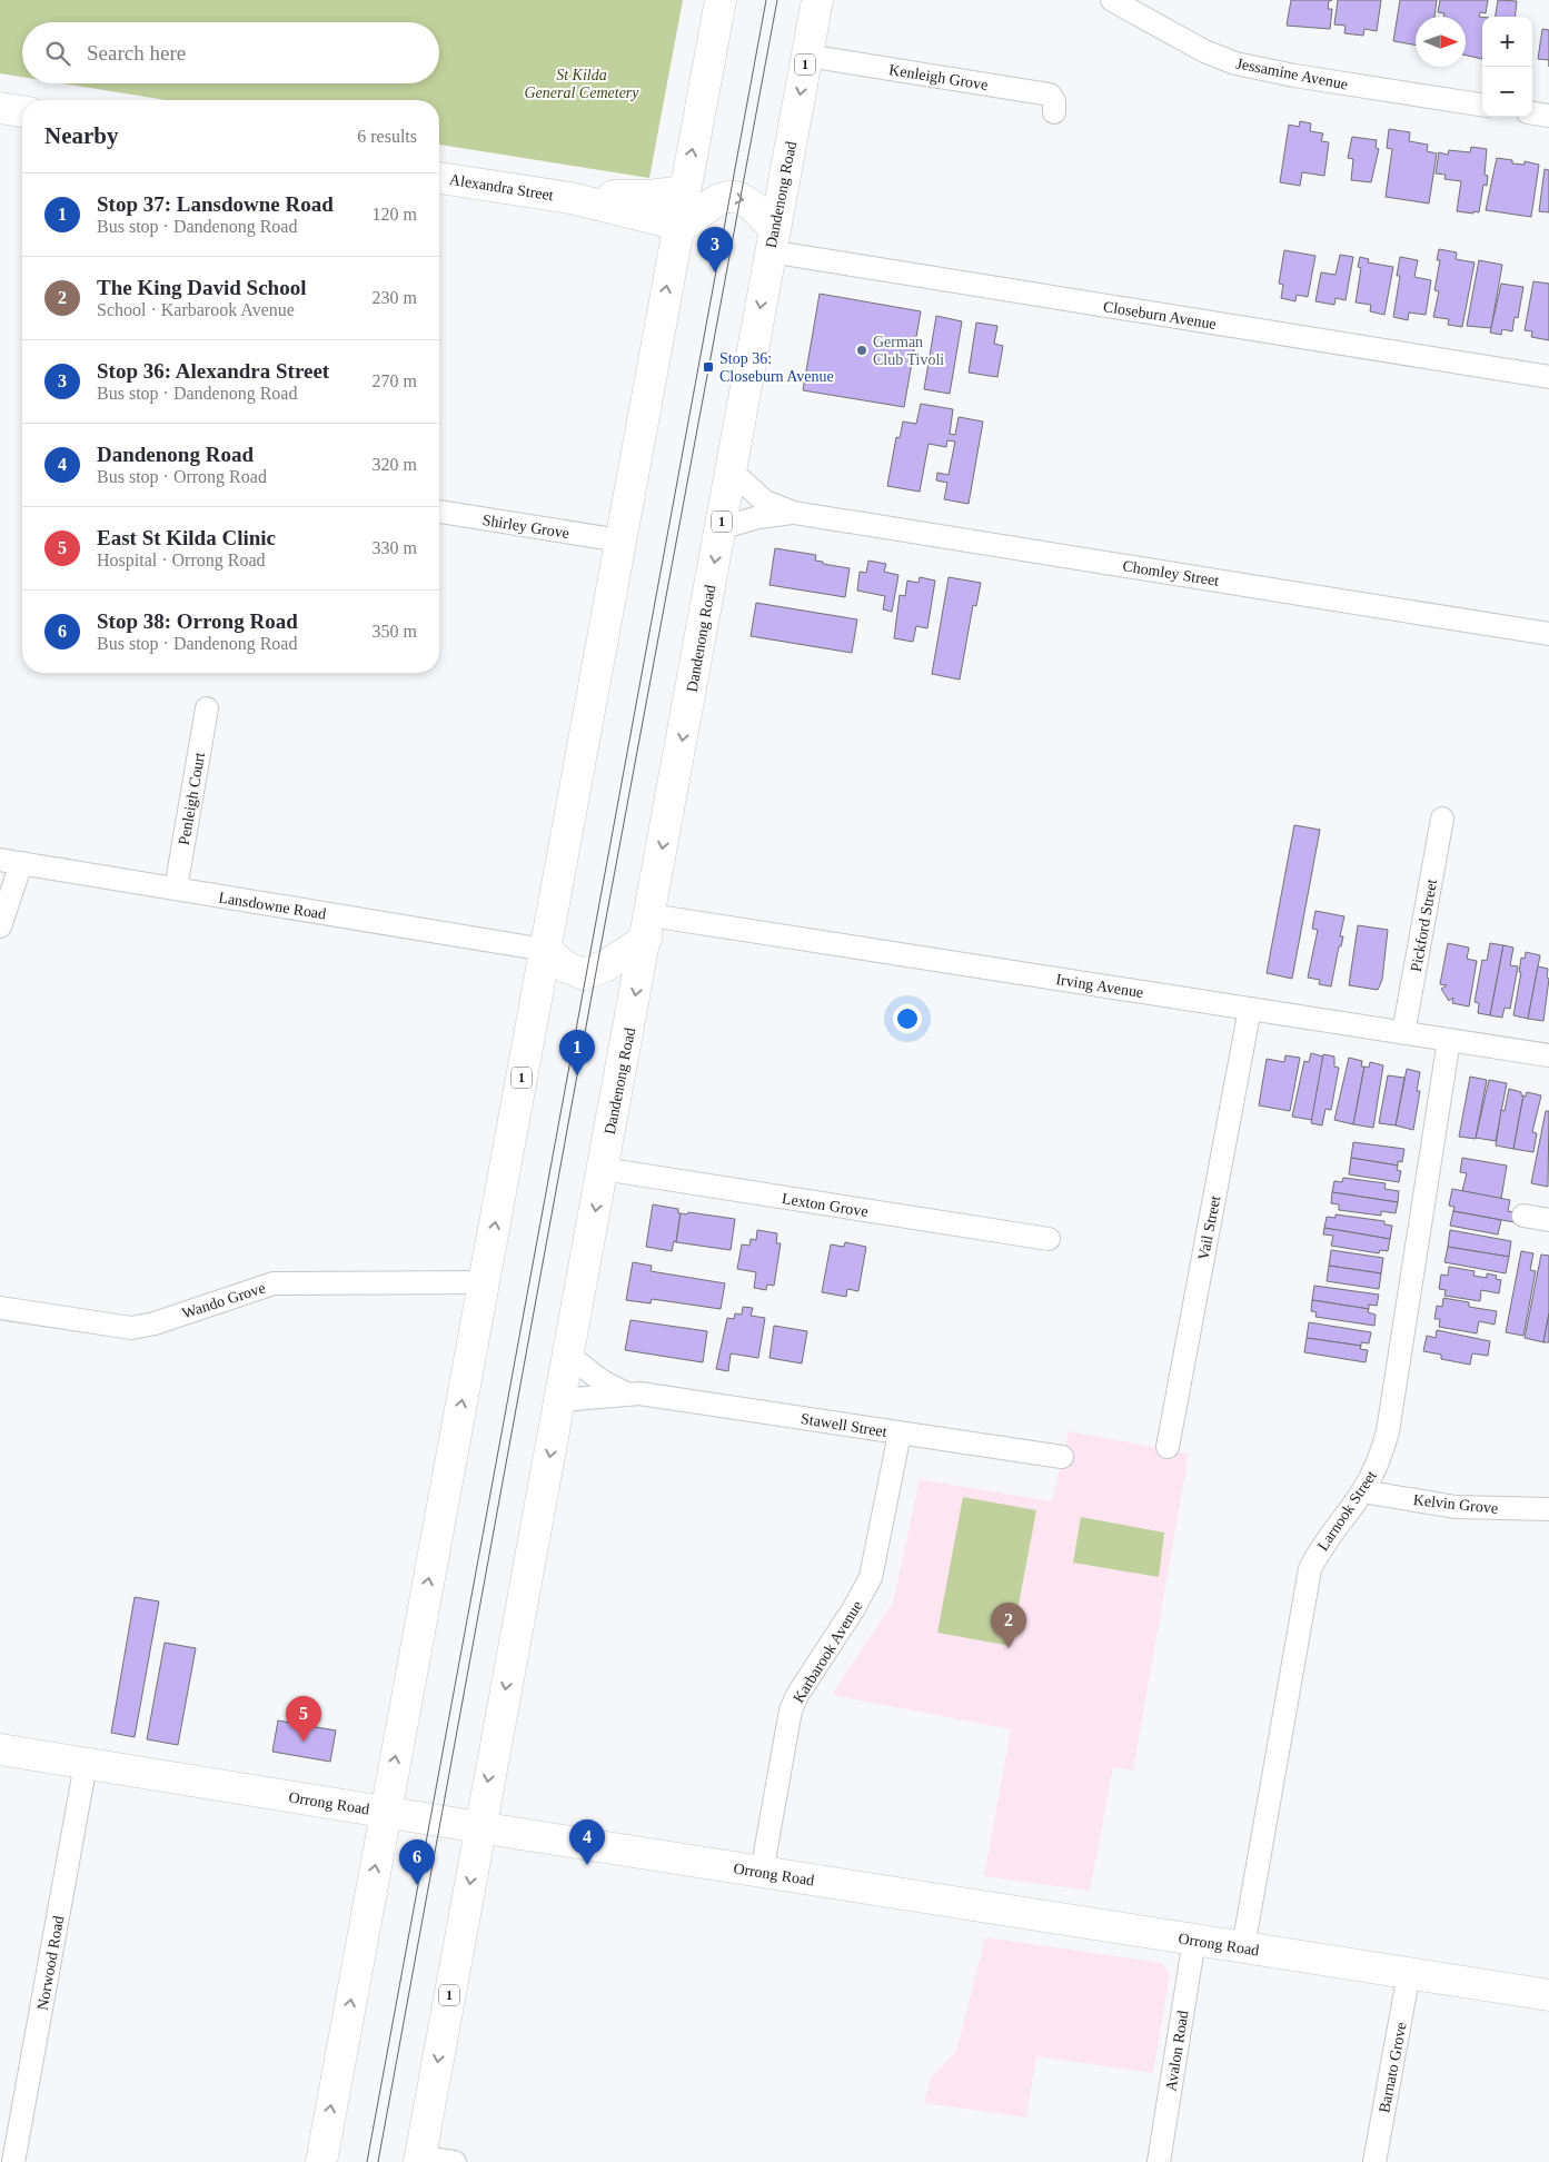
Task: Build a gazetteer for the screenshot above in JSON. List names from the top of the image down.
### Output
{
  "streets": {
    "main road": [
      "1",
      "Alexandra Street",
      "Dandenong Road",
      "Orrong Road"
    ],
    "street": [
      "Jessamine Avenue",
      "Kenleigh Grove",
      "Closeburn Avenue",
      "Shirley Grove",
      "Chomley Street",
      "Penleigh Court",
      "Lansdowne Road",
      "Pickford Street",
      "Irving Avenue",
      "Lexton Grove",
      "Vail Street",
      "Wando Grove",
      "Stawell Street",
      "Kelvin Grove",
      "Larnook Street",
      "Karbarook Avenue",
      "Norwood Road",
      "Avalon Road",
      "Barnato Grove"
    ]
  },
  "crossings": [
    ["1", "Alexandra Street"],
    ["1", "Shirley Grove"],
    ["1", "Lansdowne Road"],
    ["1", "Wando Grove"],
    ["1", "Orrong Road"],
    ["Kenleigh Grove", "Dandenong Road"],
    ["Dandenong Road", "Closeburn Avenue"],
    ["Dandenong Road", "Chomley Street"],
    ["Dandenong Road", "Irving Avenue"],
    ["Dandenong Road", "Lexton Grove"],
    ["Dandenong Road", "Stawell Street"],
    ["Dandenong Road", "Orrong Road"],
    ["Penleigh Court", "Lansdowne Road"],
    ["Pickford Street", "Irving Avenue"],
    ["Irving Avenue", "Vail Street"],
    ["Irving Avenue", "Larnook Street"],
    ["Stawell Street", "Karbarook Avenue"],
    ["Kelvin Grove", "Larnook Street"],
    ["Larnook Street", "Orrong Road"],
    ["Karbarook Avenue", "Orrong Road"],
    ["Orrong Road", "Norwood Road"],
    ["Orrong Road", "Avalon Road"],
    ["Orrong Road", "Barnato Grove"]
  ],
  "parks": ["St Kilda General Cemetery"],
  "places": {
    "other": ["German Club Tivoli"],
    "transit": ["Stop 36: Closeburn Avenue"]
  },
  "north": "right",
  "page": {
    "map_buttons": ["+", "−"],
    "search": "Search here",
    "heading": ["Nearby", "6 results"],
    "list": [
      {
        "mark": "1",
        "name": "Stop 37: Lansdowne Road",
        "note": "Bus stop · Dandenong Road",
        "value": "120 m"
      },
      {
        "mark": "2",
        "name": "The King David School",
        "note": "School · Karbarook Avenue",
        "value": "230 m"
      },
      {
        "mark": "3",
        "name": "Stop 36: Alexandra Street",
        "note": "Bus stop · Dandenong Road",
        "value": "270 m"
      },
      {
        "mark": "4",
        "name": "Dandenong Road",
        "note": "Bus stop · Orrong Road",
        "value": "320 m"
      },
      {
        "mark": "5",
        "name": "East St Kilda Clinic",
        "note": "Hospital · Orrong Road",
        "value": "330 m"
      },
      {
        "mark": "6",
        "name": "Stop 38: Orrong Road",
        "note": "Bus stop · Dandenong Road",
        "value": "350 m"
      }
    ],
    "pins": [
      "3",
      "1",
      "2",
      "5",
      "4",
      "6"
    ]
  }
}
